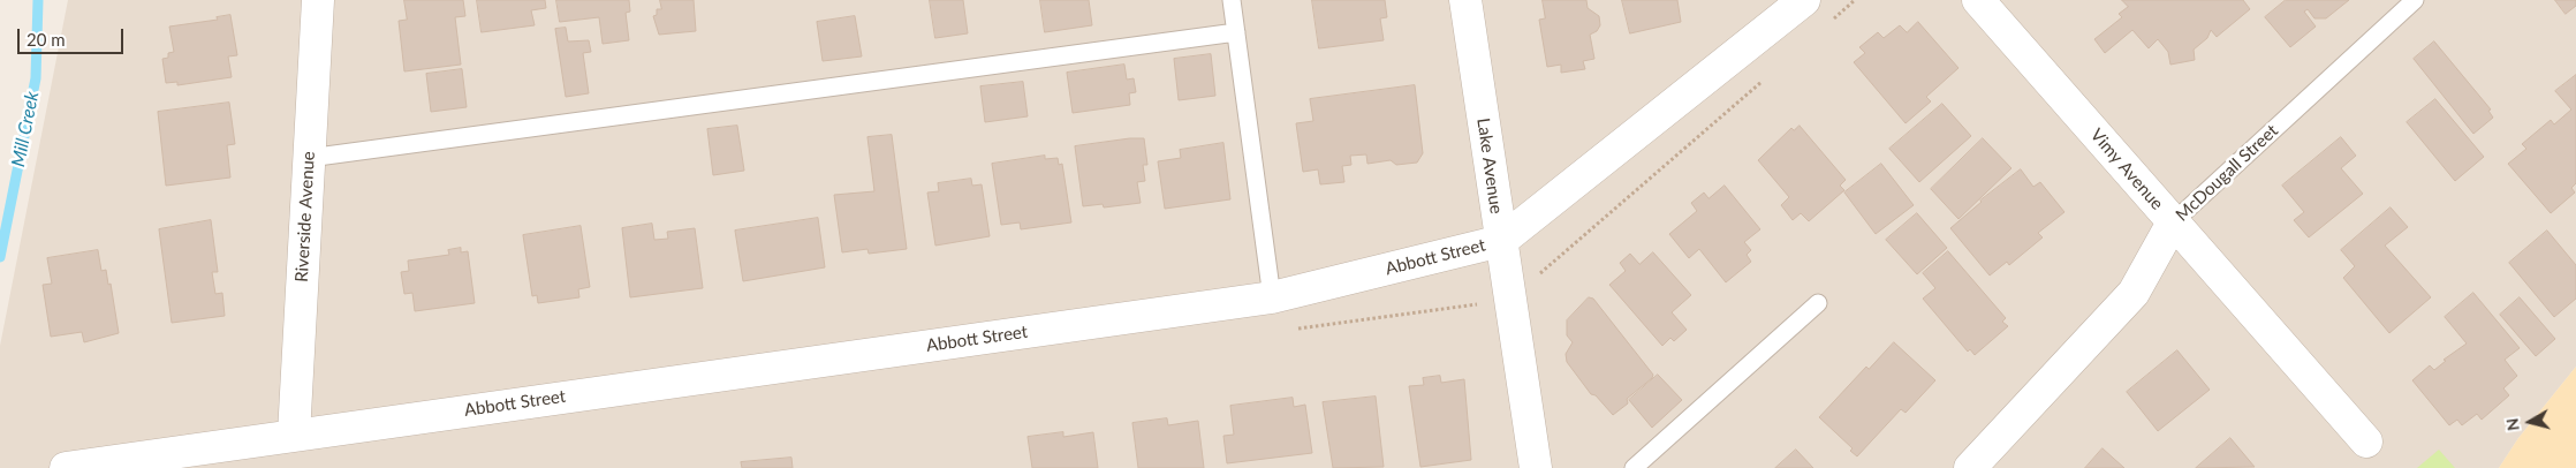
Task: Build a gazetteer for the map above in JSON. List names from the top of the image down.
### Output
{
  "streets": {
    "street": [
      "Lake Avenue",
      "Vimy Avenue",
      "McDougall Street",
      "Riverside Avenue",
      "Abbott Street"
    ]
  },
  "crossings": [
    ["Lake Avenue", "Abbott Street"],
    ["Vimy Avenue", "McDougall Street"],
    ["Riverside Avenue", "Abbott Street"]
  ],
  "water": ["Mill Creek"],
  "scale_bar": "20 m",
  "north": "left"
}
